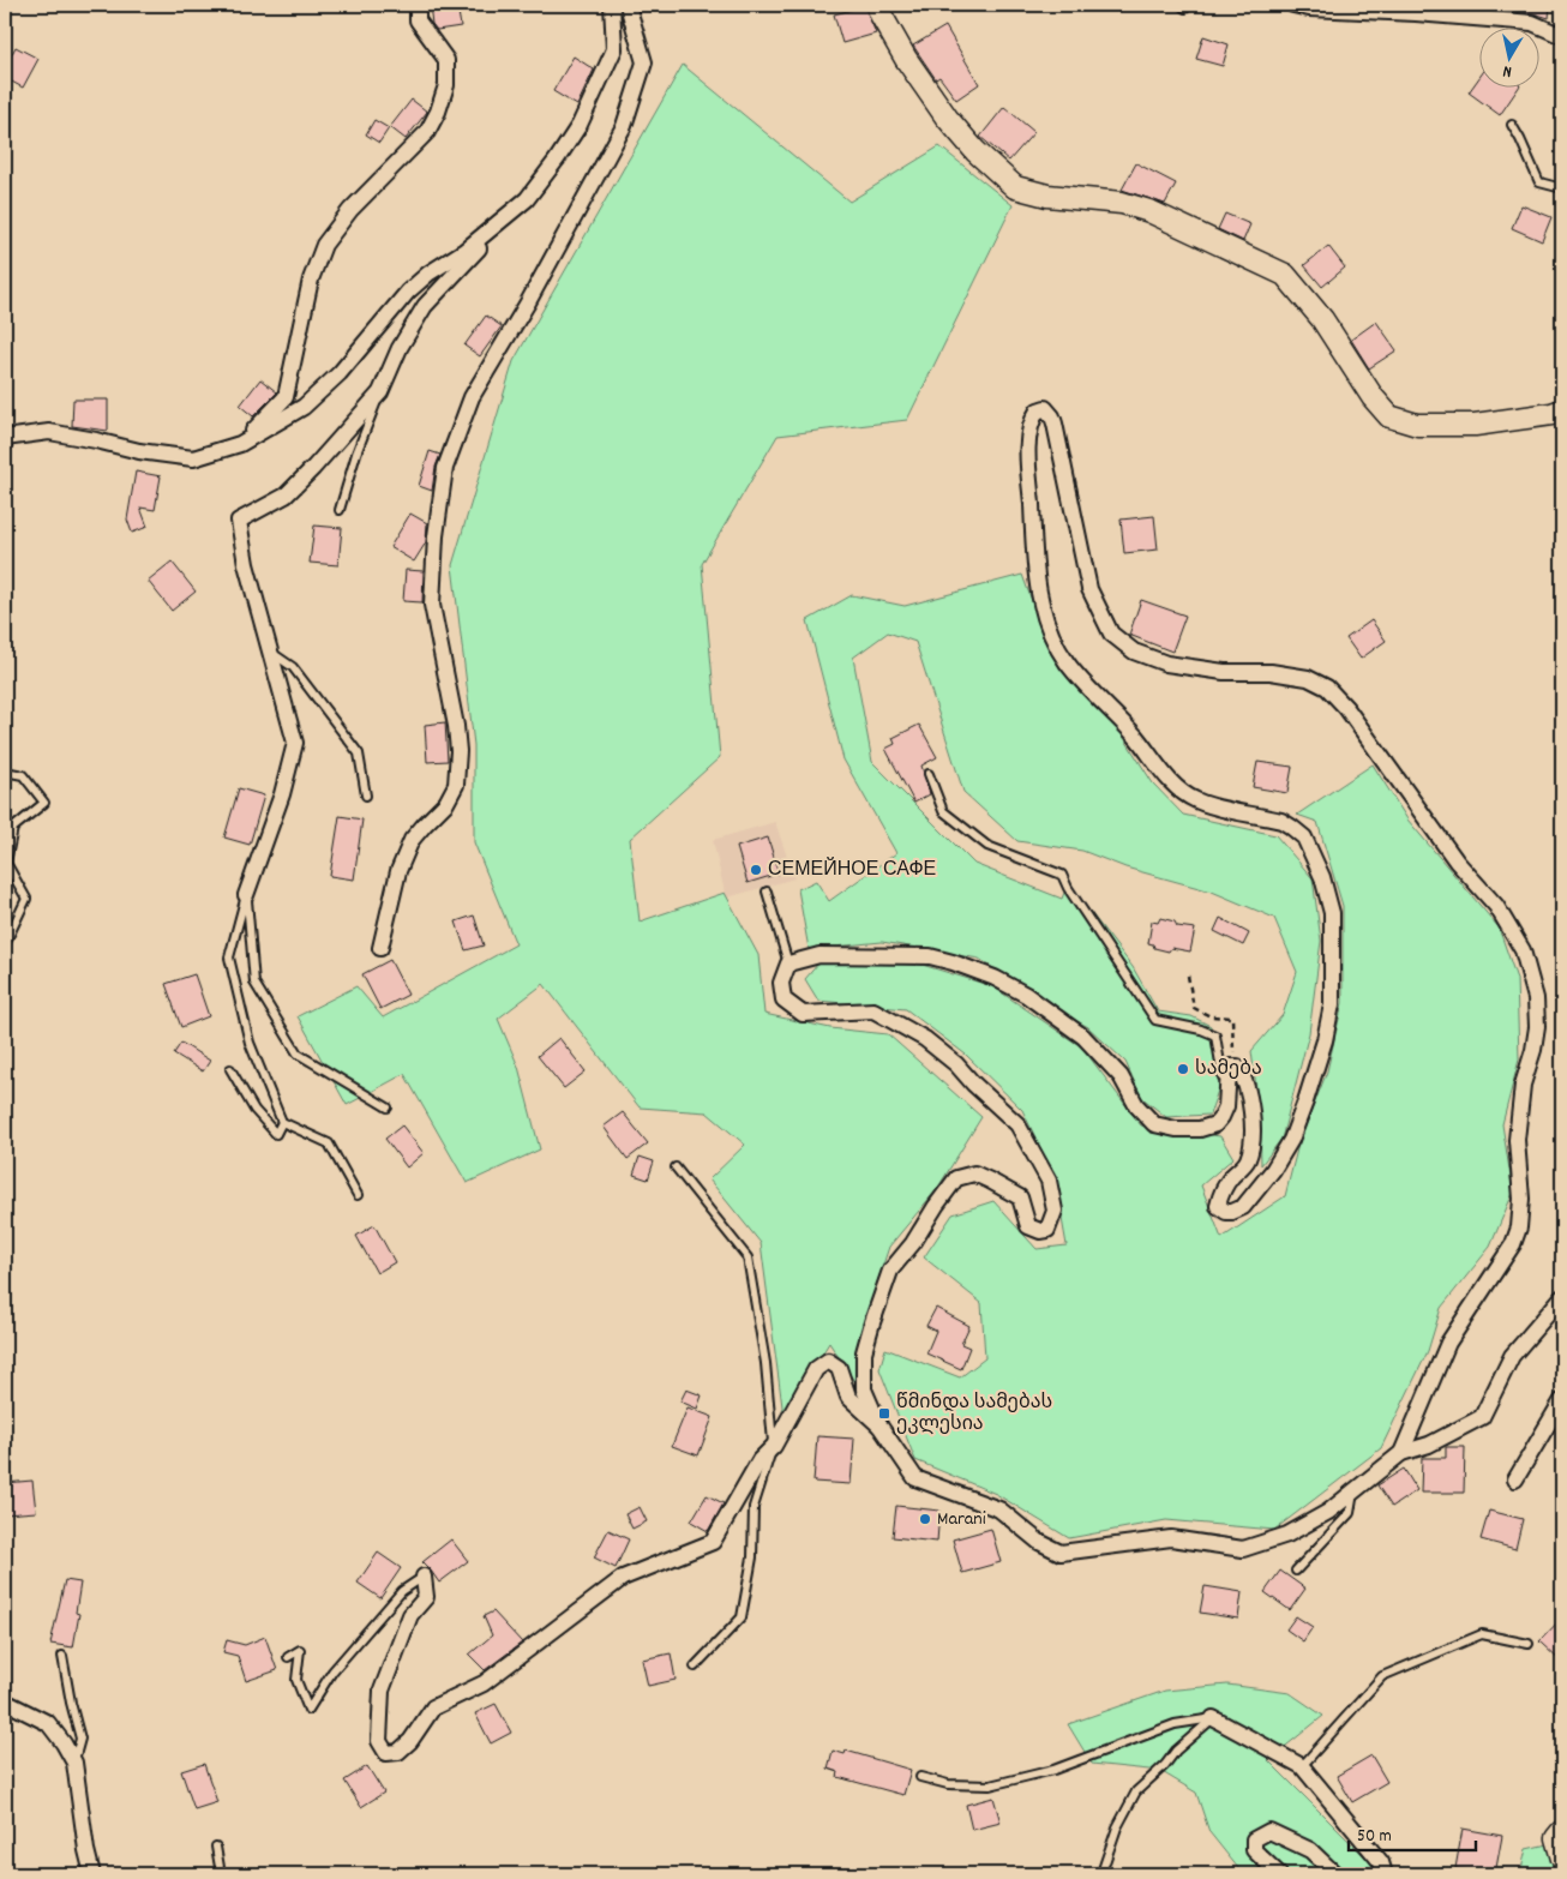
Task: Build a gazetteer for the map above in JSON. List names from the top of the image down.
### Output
{
  "places": {
    "other": ["СЕМЕЙНОЕ САФЕ", "სამება", "Marani"],
    "transit": ["წმინდა სამებას ეკლესია"]
  },
  "scale_bar": "50 m",
  "north": "bottom"
}
